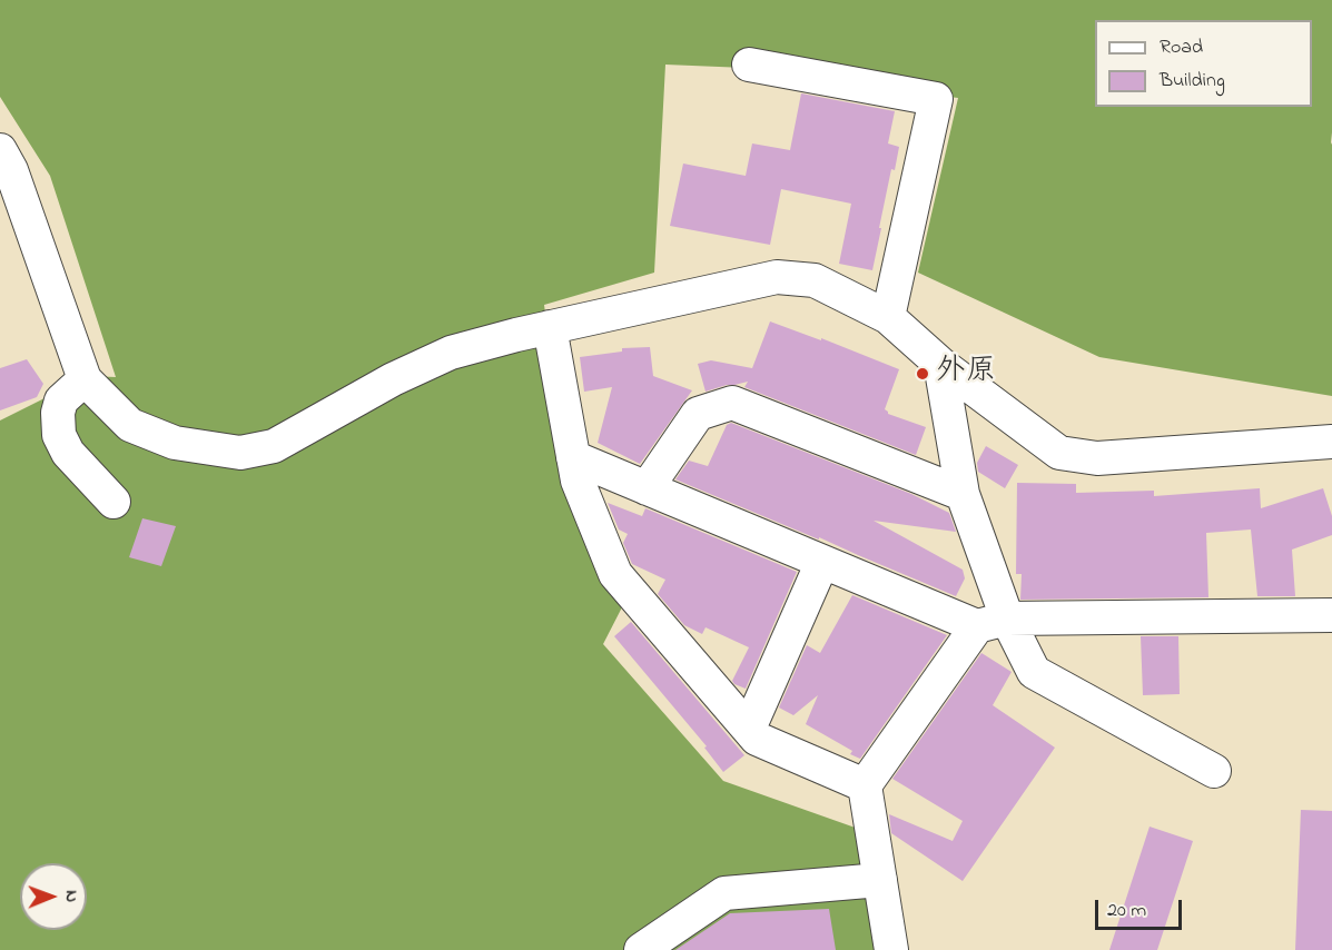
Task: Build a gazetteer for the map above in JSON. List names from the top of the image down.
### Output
{
  "places": ["外原"],
  "legend": ["Road", "Building"],
  "scale_bar": "20 m",
  "north": "right"
}
